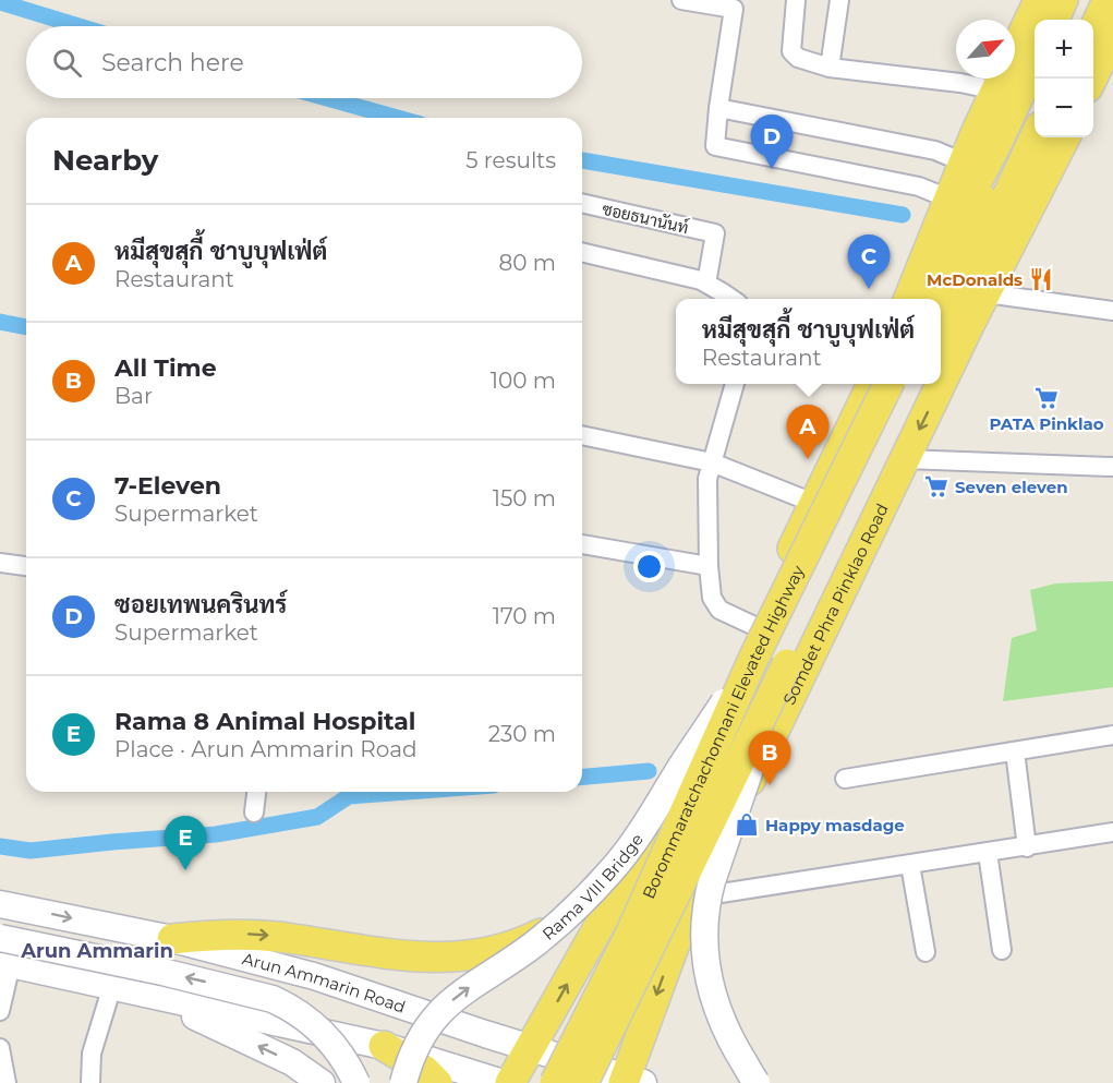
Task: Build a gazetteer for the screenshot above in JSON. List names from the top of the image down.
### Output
{
  "streets": {
    "main road": [
      "Somdet Phra Pinklao Road",
      "Borommaratchachonnani Elevated Highway",
      "Rama VIII Bridge",
      "Arun Ammarin Road"
    ],
    "street": ["ซอยธนานันท์"]
  },
  "crossings": [
    ["Somdet Phra Pinklao Road", "Arun Ammarin Road"],
    ["Borommaratchachonnani Elevated Highway", "Rama VIII Bridge"]
  ],
  "districts": ["Arun Ammarin"],
  "places": {
    "restaurant": ["McDonalds"],
    "supermarket": ["PATA Pinklao", "Seven eleven"],
    "shop": ["Happy masdage"]
  },
  "north": "top right",
  "page": {
    "map_buttons": ["+", "−"],
    "search": "Search here",
    "pins": [
      "D",
      "C",
      "A",
      "B",
      "E"
    ],
    "heading": ["Nearby", "5 results"],
    "list": [
      {
        "mark": "A",
        "name": "หมีสุขสุกี้ ชาบูบุฟเฟ่ต์",
        "note": "Restaurant",
        "value": "80 m"
      },
      {
        "mark": "B",
        "name": "All Time",
        "note": "Bar",
        "value": "100 m"
      },
      {
        "mark": "C",
        "name": "7-Eleven",
        "note": "Supermarket",
        "value": "150 m"
      },
      {
        "mark": "D",
        "name": "ซอยเทพนครินทร์",
        "note": "Supermarket",
        "value": "170 m"
      },
      {
        "mark": "E",
        "name": "Rama 8 Animal Hospital",
        "note": "Place · Arun Ammarin Road",
        "value": "230 m"
      }
    ],
    "popup": ["หมีสุขสุกี้ ชาบูบุฟเฟ่ต์", "Restaurant"]
  }
}
